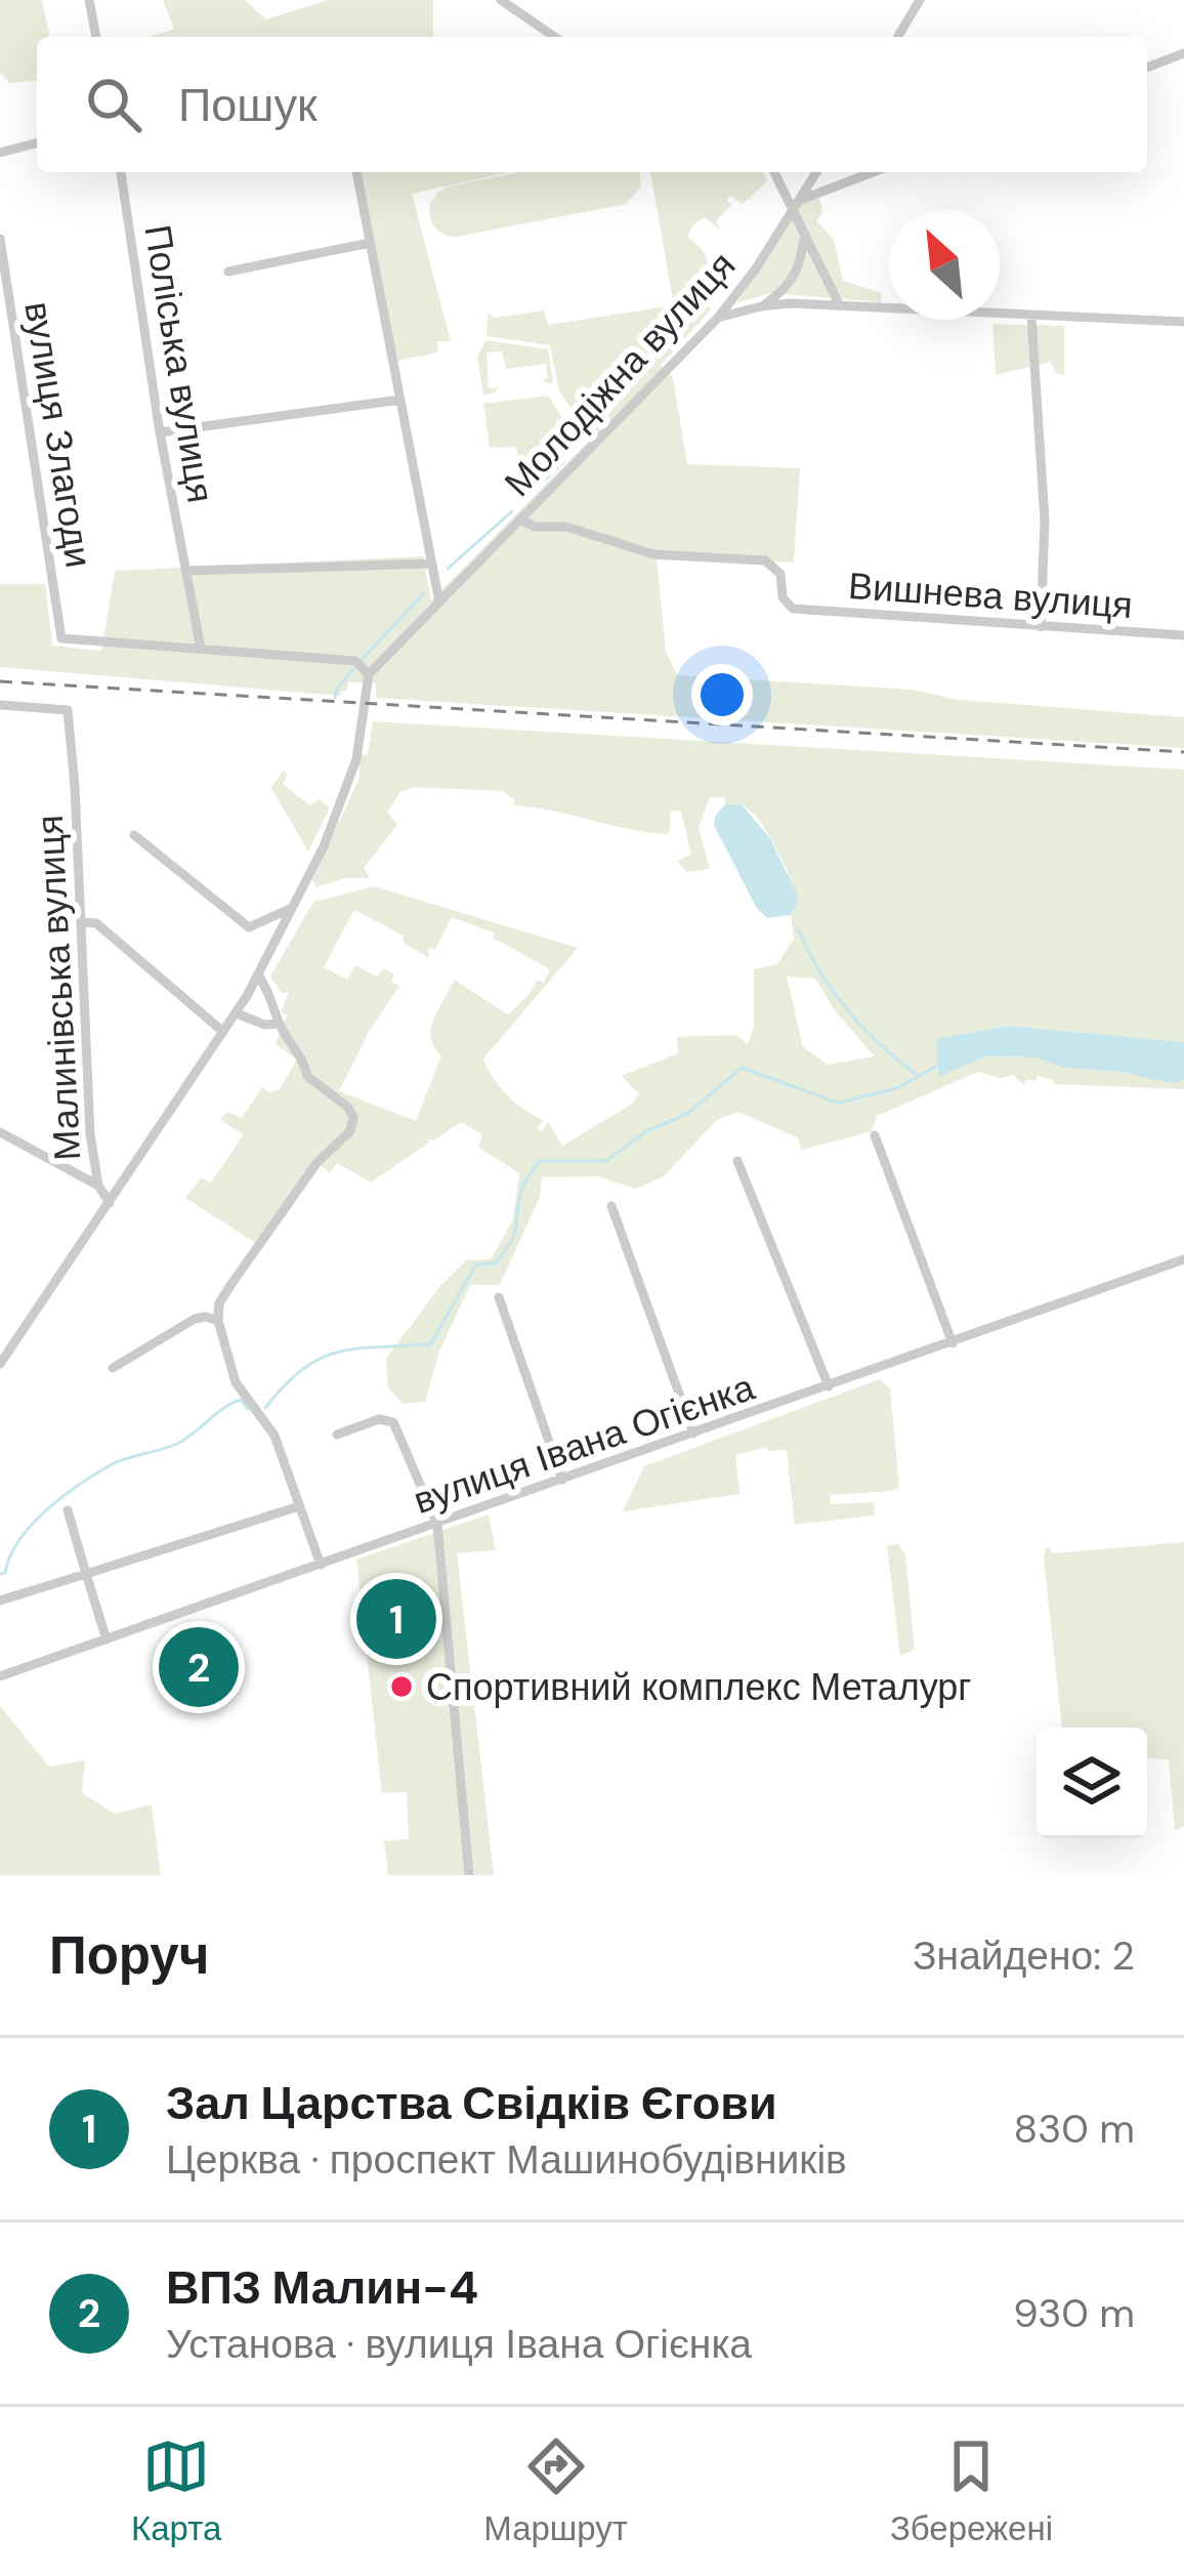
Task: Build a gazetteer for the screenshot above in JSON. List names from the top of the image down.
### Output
{
  "streets": {
    "street": [
      "Поліська вулиця",
      "Молодіжна вулиця",
      "вулиця Злагоди",
      "Вишнева вулиця",
      "Малинівська вулиця",
      "вулиця Івана Огієнка"
    ]
  },
  "crossings": [
    ["Поліська вулиця", "вулиця Злагоди"],
    ["Молодіжна вулиця", "Вишнева вулиця"]
  ],
  "places": ["Спортивний комплекс Металург"],
  "north": "top left",
  "page": {
    "search": "Пошук",
    "pins": ["1", "2"],
    "heading": ["Поруч", "Знайдено: 2"],
    "list": [
      {
        "mark": "1",
        "name": "Зал Царства Свідків Єгови",
        "note": "Церква · проспект Машинобудівників",
        "value": "830 m"
      },
      {
        "mark": "2",
        "name": "ВПЗ Малин-4",
        "note": "Установа · вулиця Івана Огієнка",
        "value": "930 m"
      }
    ],
    "nav": ["Карта", "Маршрут", "Збережені"]
  }
}
